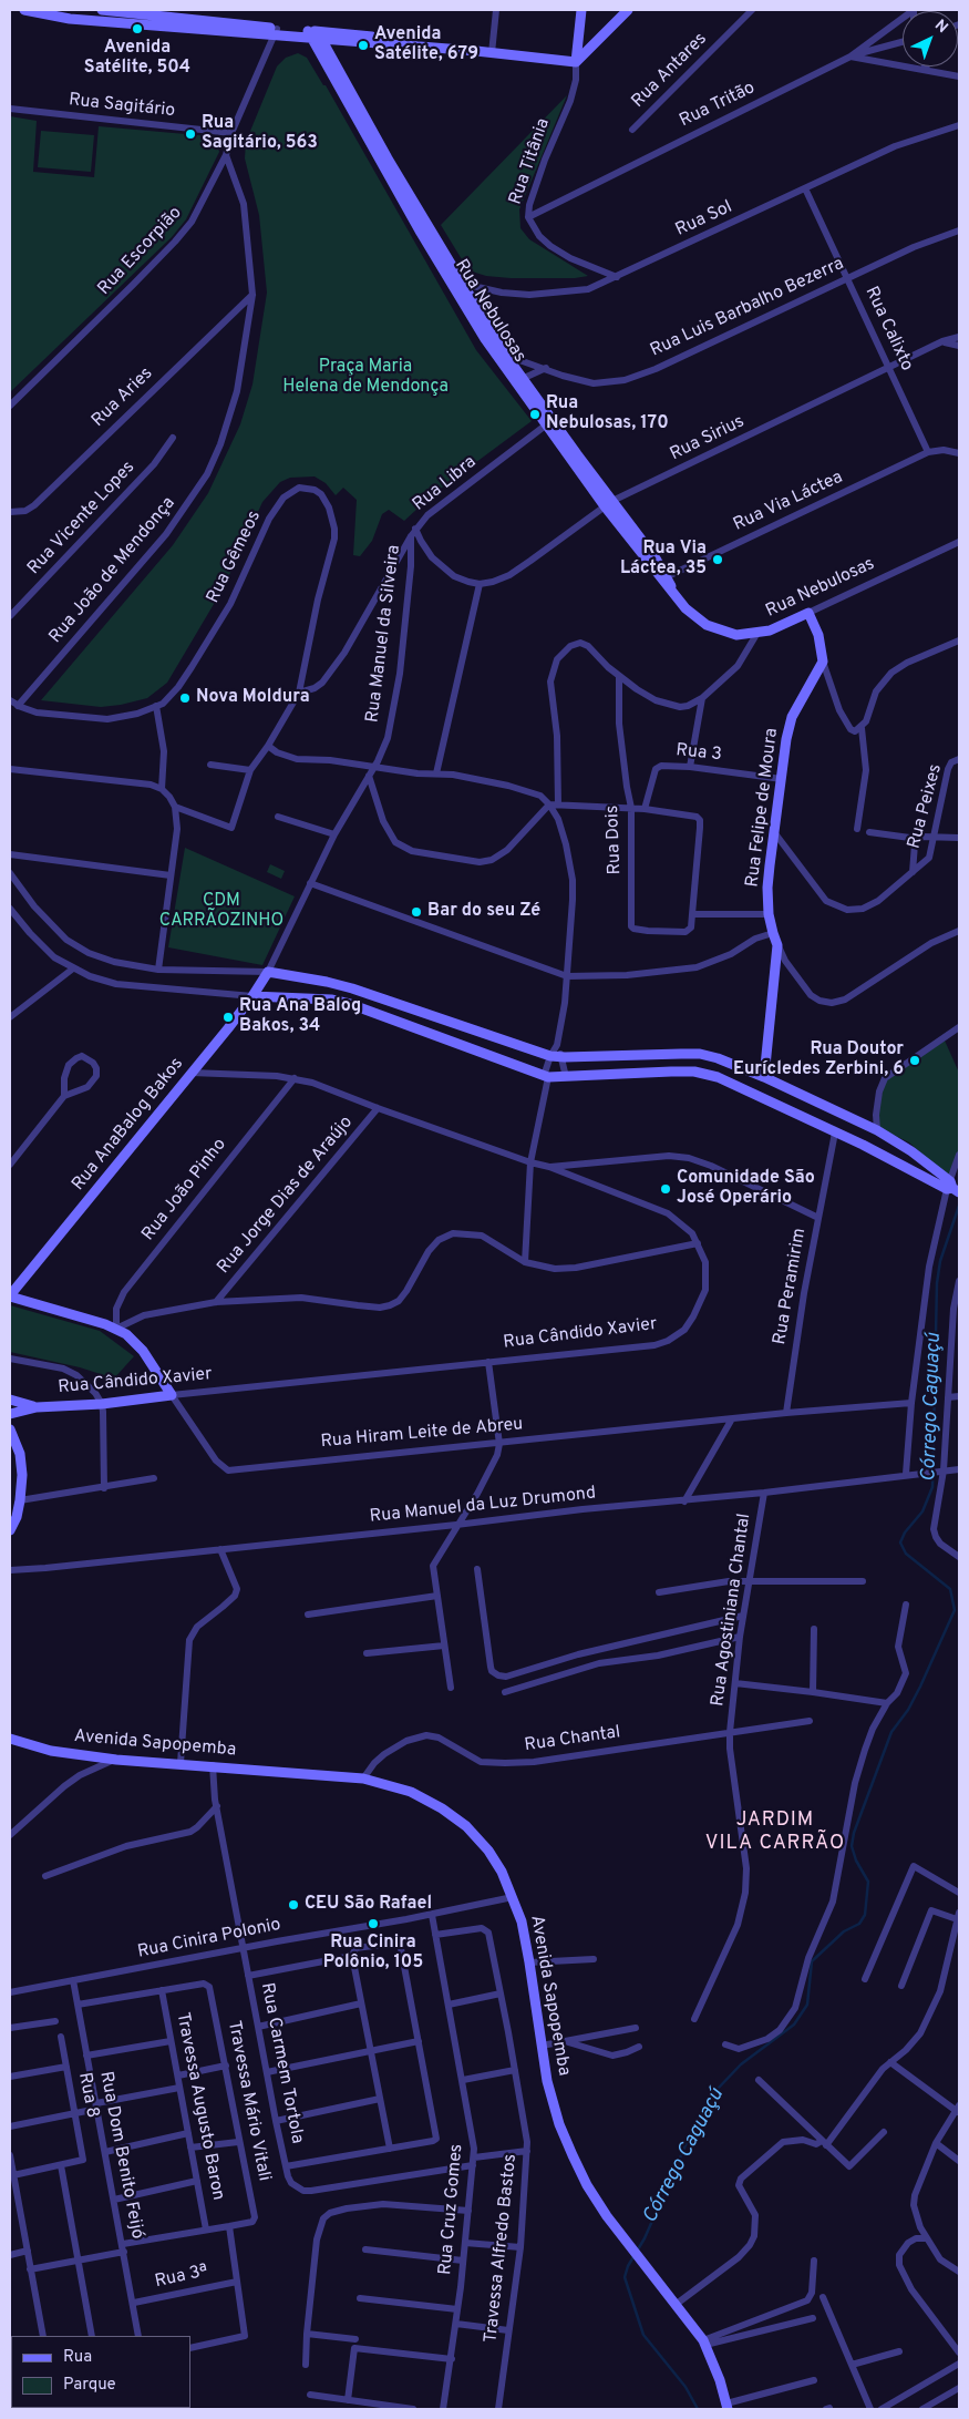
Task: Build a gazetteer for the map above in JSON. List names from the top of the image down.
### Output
{
  "streets": {
    "main road": [
      "Rua Titânia",
      "Rua Nebulosas",
      "Rua Felipe de Moura",
      "Rua AnaBalog Bakos",
      "Rua Cândido Xavier",
      "Rua Hiram Leite de Abreu",
      "Avenida Sapopemba"
    ],
    "street": [
      "Rua Antares",
      "Rua Tritão",
      "Rua Sagitário",
      "Rua Sol",
      "Rua Escorpião",
      "Rua Luis Barbalho Bezerra",
      "Rua Calixto",
      "Rua Aries",
      "Rua Sirius",
      "Rua Libra",
      "Rua Via Láctea",
      "Rua Vicente Lopes",
      "Rua Gêmeos",
      "Rua João de Mendonça",
      "Rua Manuel da Silveira",
      "Rua 3",
      "Rua Peixes",
      "Rua Dois",
      "Rua João Pinho",
      "Rua Jorge Dias de Araújo",
      "Rua Peramirim",
      "Rua Manuel da Luz Drumond",
      "Rua Agostiniana Chantal",
      "Rua Chantal",
      "Rua Cinira Polonio",
      "Rua Carmem Tortola",
      "Rua 8",
      "Travessa Mário Vitali",
      "Travessa Augusto Baron",
      "Rua Dom Benito Feijó",
      "Rua Cruz Gomes",
      "Travessa Alfredo Bastos",
      "Rua 3ª"
    ]
  },
  "crossings": [
    ["Rua Tritão", "Rua Titânia"],
    ["Rua Sagitário", "Rua Escorpião"],
    ["Rua Titânia", "Rua Sol"],
    ["Rua Sol", "Rua Nebulosas"],
    ["Rua Sol", "Rua Calixto"],
    ["Rua Escorpião", "Rua João de Mendonça"],
    ["Rua Luis Barbalho Bezerra", "Rua Nebulosas"],
    ["Rua Luis Barbalho Bezerra", "Rua Calixto"],
    ["Rua Nebulosas", "Rua Sirius"],
    ["Rua Nebulosas", "Rua Libra"],
    ["Rua Nebulosas", "Rua Via Láctea"],
    ["Rua Calixto", "Rua Sirius"],
    ["Rua Calixto", "Rua Via Láctea"],
    ["Rua Aries", "Rua João de Mendonça"],
    ["Rua Libra", "Rua Gêmeos"],
    ["Rua Libra", "Rua Manuel da Silveira"],
    ["Rua Gêmeos", "Rua João de Mendonça"],
    ["Rua Manuel da Silveira", "Rua AnaBalog Bakos"],
    ["Rua 3", "Rua Felipe de Moura"],
    ["Rua Peixes", "Rua Felipe de Moura"],
    ["Rua AnaBalog Bakos", "Rua Cândido Xavier"],
    ["Rua AnaBalog Bakos", "Rua Hiram Leite de Abreu"],
    ["Rua João Pinho", "Rua Cândido Xavier"],
    ["Rua João Pinho", "Rua Hiram Leite de Abreu"],
    ["Rua Jorge Dias de Araújo", "Rua Cândido Xavier"],
    ["Rua Peramirim", "Rua Hiram Leite de Abreu"],
    ["Rua Cândido Xavier", "Rua Hiram Leite de Abreu"],
    ["Rua Manuel da Luz Drumond", "Rua Agostiniana Chantal"],
    ["Rua Agostiniana Chantal", "Rua Chantal"],
    ["Rua Chantal", "Avenida Sapopemba"],
    ["Avenida Sapopemba", "Rua Cinira Polonio"],
    ["Avenida Sapopemba", "Rua Carmem Tortola"],
    ["Rua Cinira Polonio", "Rua Carmem Tortola"],
    ["Rua Cinira Polonio", "Rua Dom Benito Feijó"],
    ["Rua Cinira Polonio", "Rua Cruz Gomes"],
    ["Rua Carmem Tortola", "Rua Cruz Gomes"],
    ["Travessa Mário Vitali", "Travessa Augusto Baron"],
    ["Travessa Mário Vitali", "Rua Dom Benito Feijó"],
    ["Rua Dom Benito Feijó", "Rua 3ª"],
    ["Rua Cruz Gomes", "Travessa Alfredo Bastos"]
  ],
  "districts": ["JARDIM VILA CARRÃO"],
  "water": ["Córrego Caguaçú"],
  "parks": ["Praça Maria Helena de Mendonça", "CDM CARRÃOZINHO"],
  "places": [
    "Avenida Satélite, 504",
    "Avenida Satélite, 679",
    "Rua Sagitário, 563",
    "Rua Nebulosas, 170",
    "Rua Via Láctea, 35",
    "Nova Moldura",
    "Bar do seu Zé",
    "Rua Ana Balog Bakos, 34",
    "Rua Doutor Eurícledes Zerbini, 6",
    "Comunidade São José Operário",
    "CEU São Rafael",
    "Rua Cinira Polônio, 105"
  ],
  "legend": ["Rua", "Parque"],
  "north": "top right"
}
